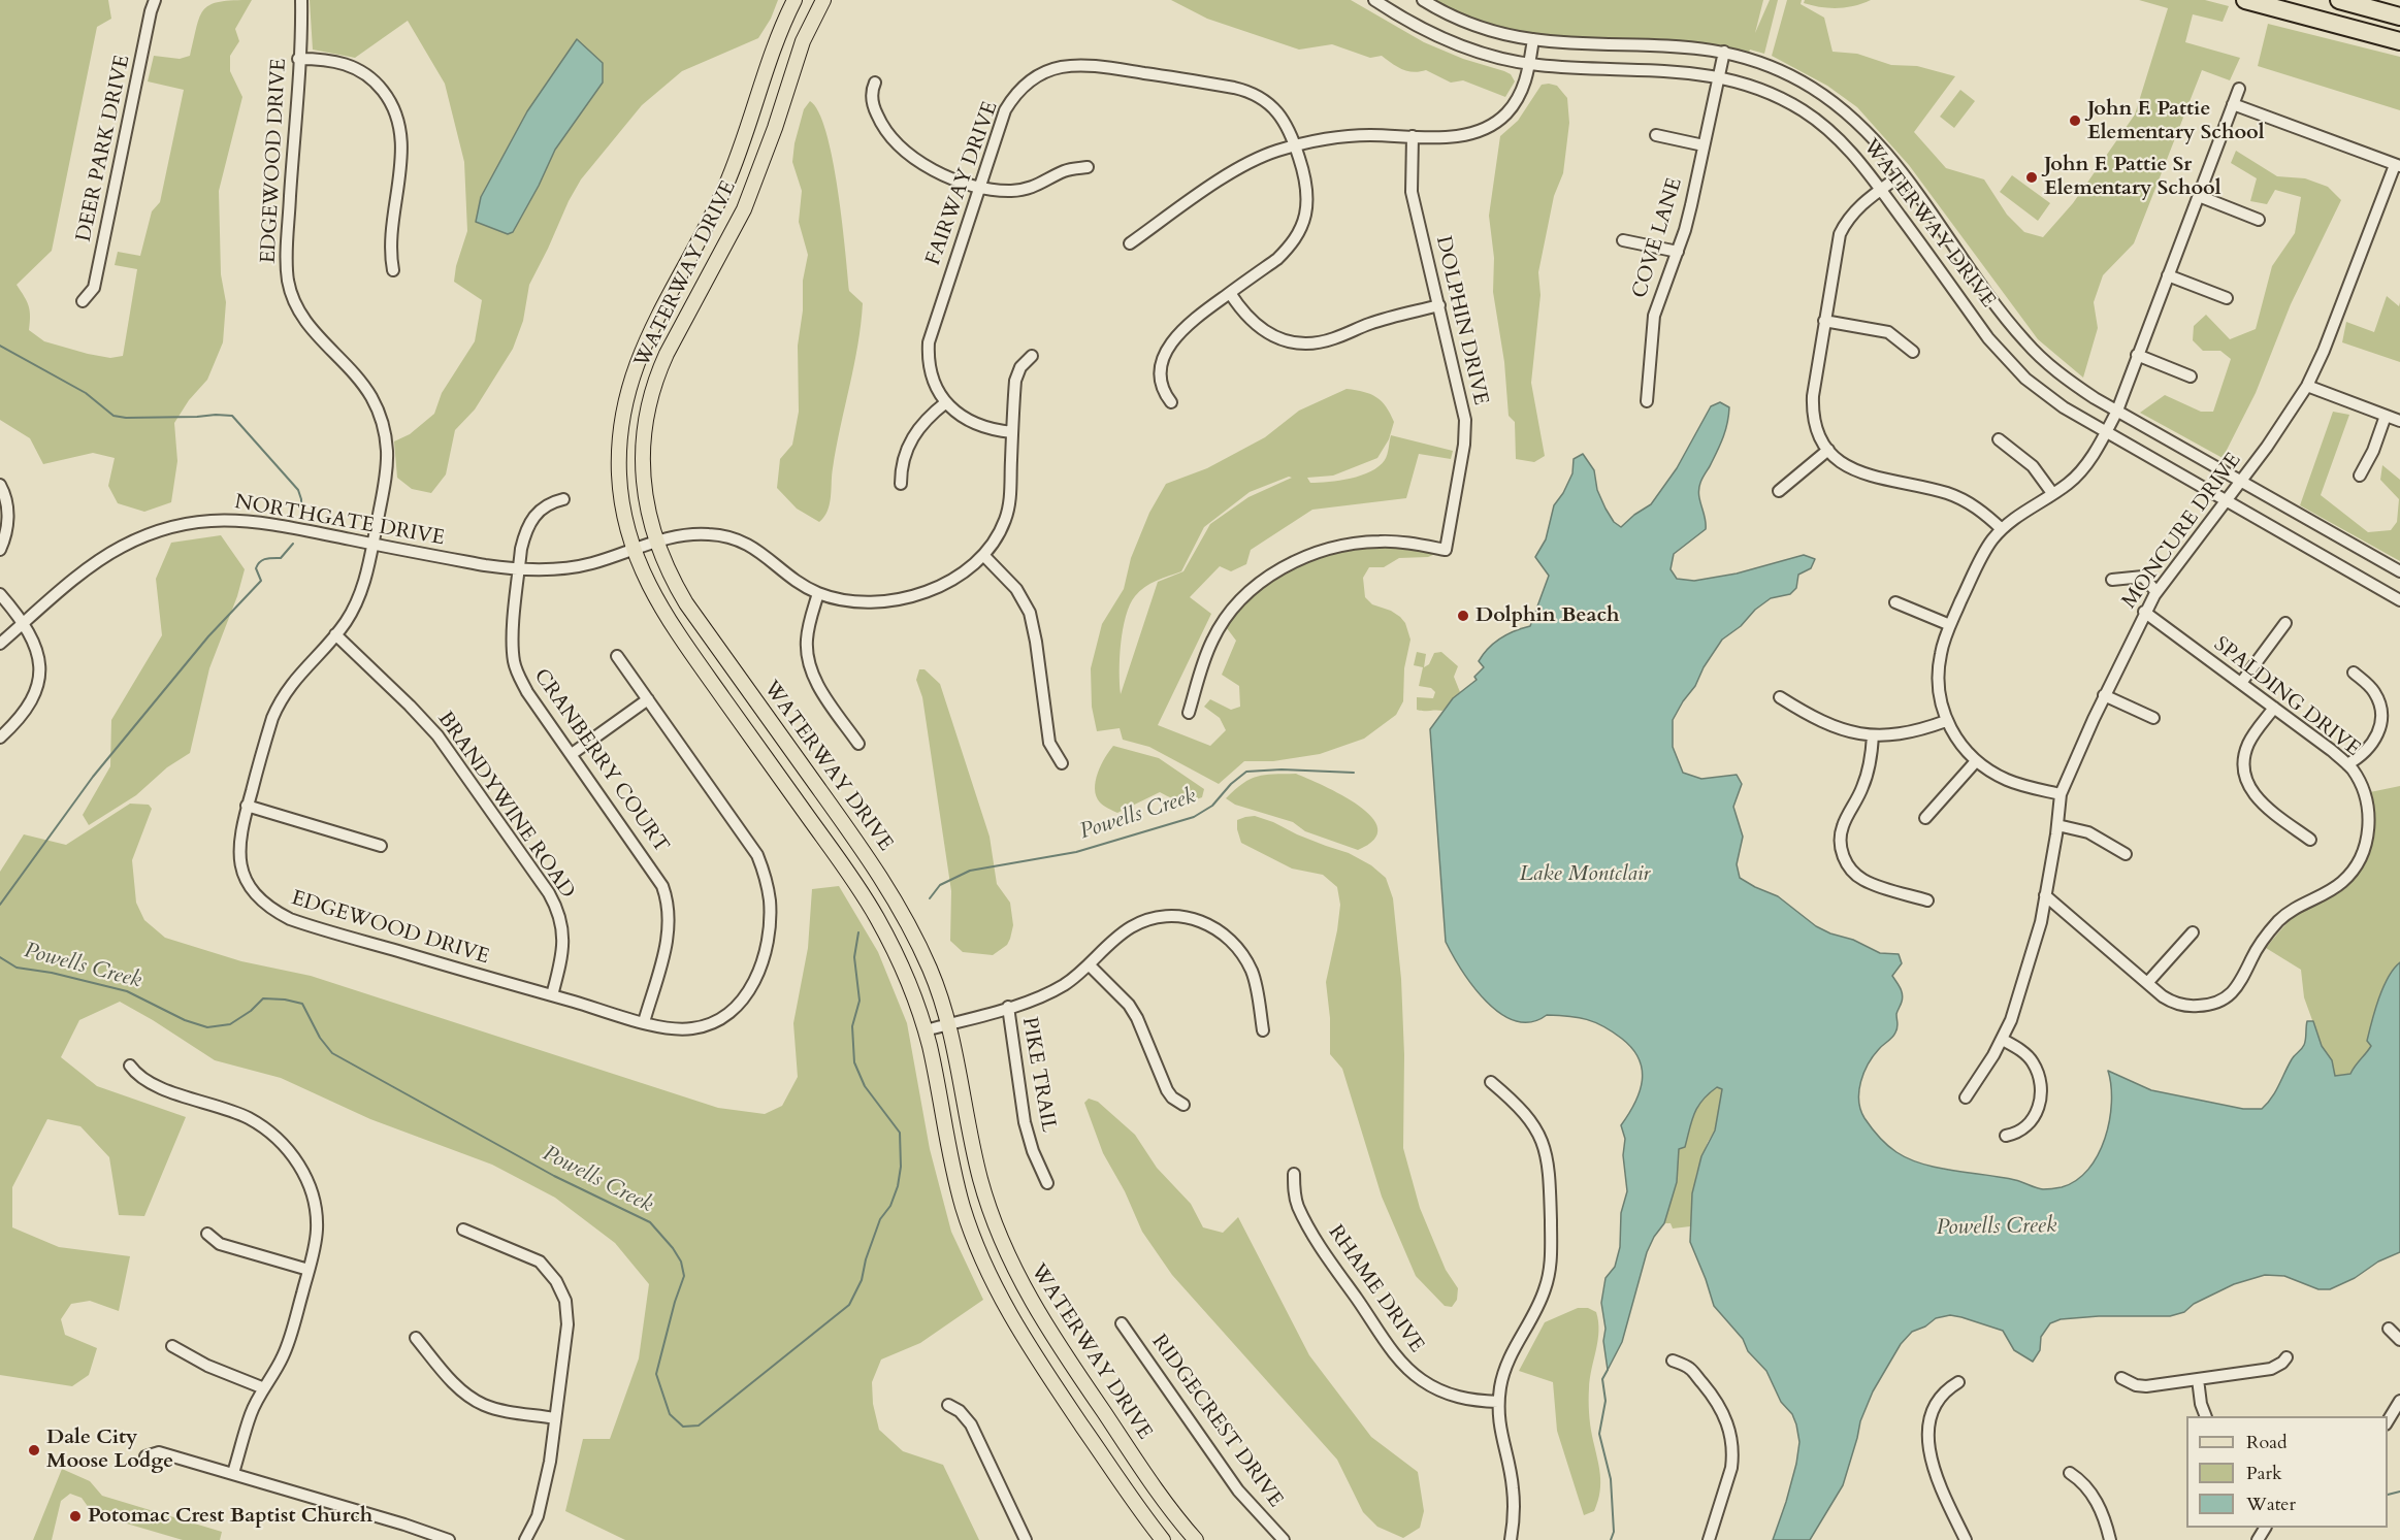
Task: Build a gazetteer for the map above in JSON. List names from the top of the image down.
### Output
{
  "streets": {
    "main road": ["WATERWAY DRIVE"],
    "street": [
      "DEER PARK DRIVE",
      "EDGEWOOD DRIVE",
      "FAIRWAY DRIVE",
      "COVE LANE",
      "DOLPHIN DRIVE",
      "NORTHGATE DRIVE",
      "MONCURE DRIVE",
      "SPALDING DRIVE",
      "CRANBERRY COURT",
      "BRANDYWINE ROAD",
      "PIKE TRAIL",
      "RHAME DRIVE",
      "RIDGECREST DRIVE"
    ]
  },
  "crossings": [
    ["EDGEWOOD DRIVE", "NORTHGATE DRIVE"],
    ["EDGEWOOD DRIVE", "CRANBERRY COURT"],
    ["EDGEWOOD DRIVE", "BRANDYWINE ROAD"],
    ["FAIRWAY DRIVE", "NORTHGATE DRIVE"],
    ["WATERWAY DRIVE", "COVE LANE"],
    ["WATERWAY DRIVE", "NORTHGATE DRIVE"],
    ["WATERWAY DRIVE", "MONCURE DRIVE"],
    ["NORTHGATE DRIVE", "CRANBERRY COURT"],
    ["MONCURE DRIVE", "SPALDING DRIVE"]
  ],
  "water": ["Powells Creek", "Lake Montclair"],
  "places": [
    "John F. Pattie Elementary School",
    "John F. Pattie Sr Elementary School",
    "Dolphin Beach",
    "Dale City Moose Lodge",
    "Potomac Crest Baptist Church"
  ],
  "legend": ["Road", "Park", "Water"]
}
